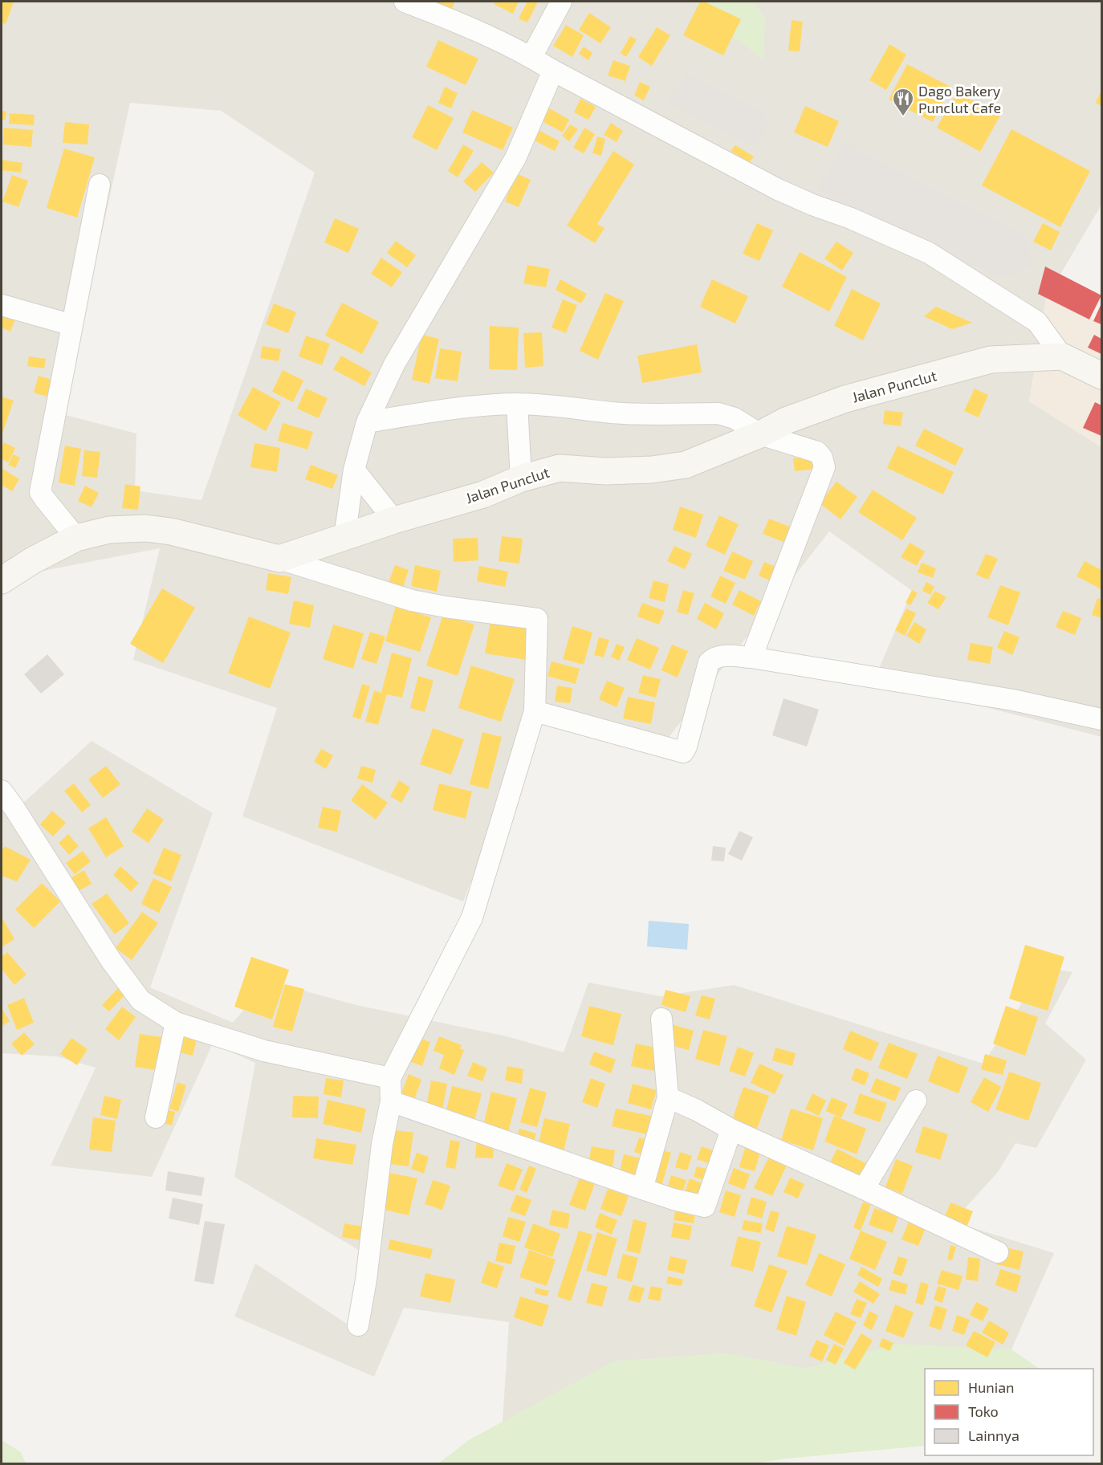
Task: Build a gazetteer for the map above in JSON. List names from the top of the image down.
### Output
{
  "streets": {
    "main road": ["Jalan Punclut"]
  },
  "places": {
    "restaurant": ["Dago Bakery Punclut Cafe"]
  },
  "legend": ["Hunian", "Toko", "Lainnya"]
}
